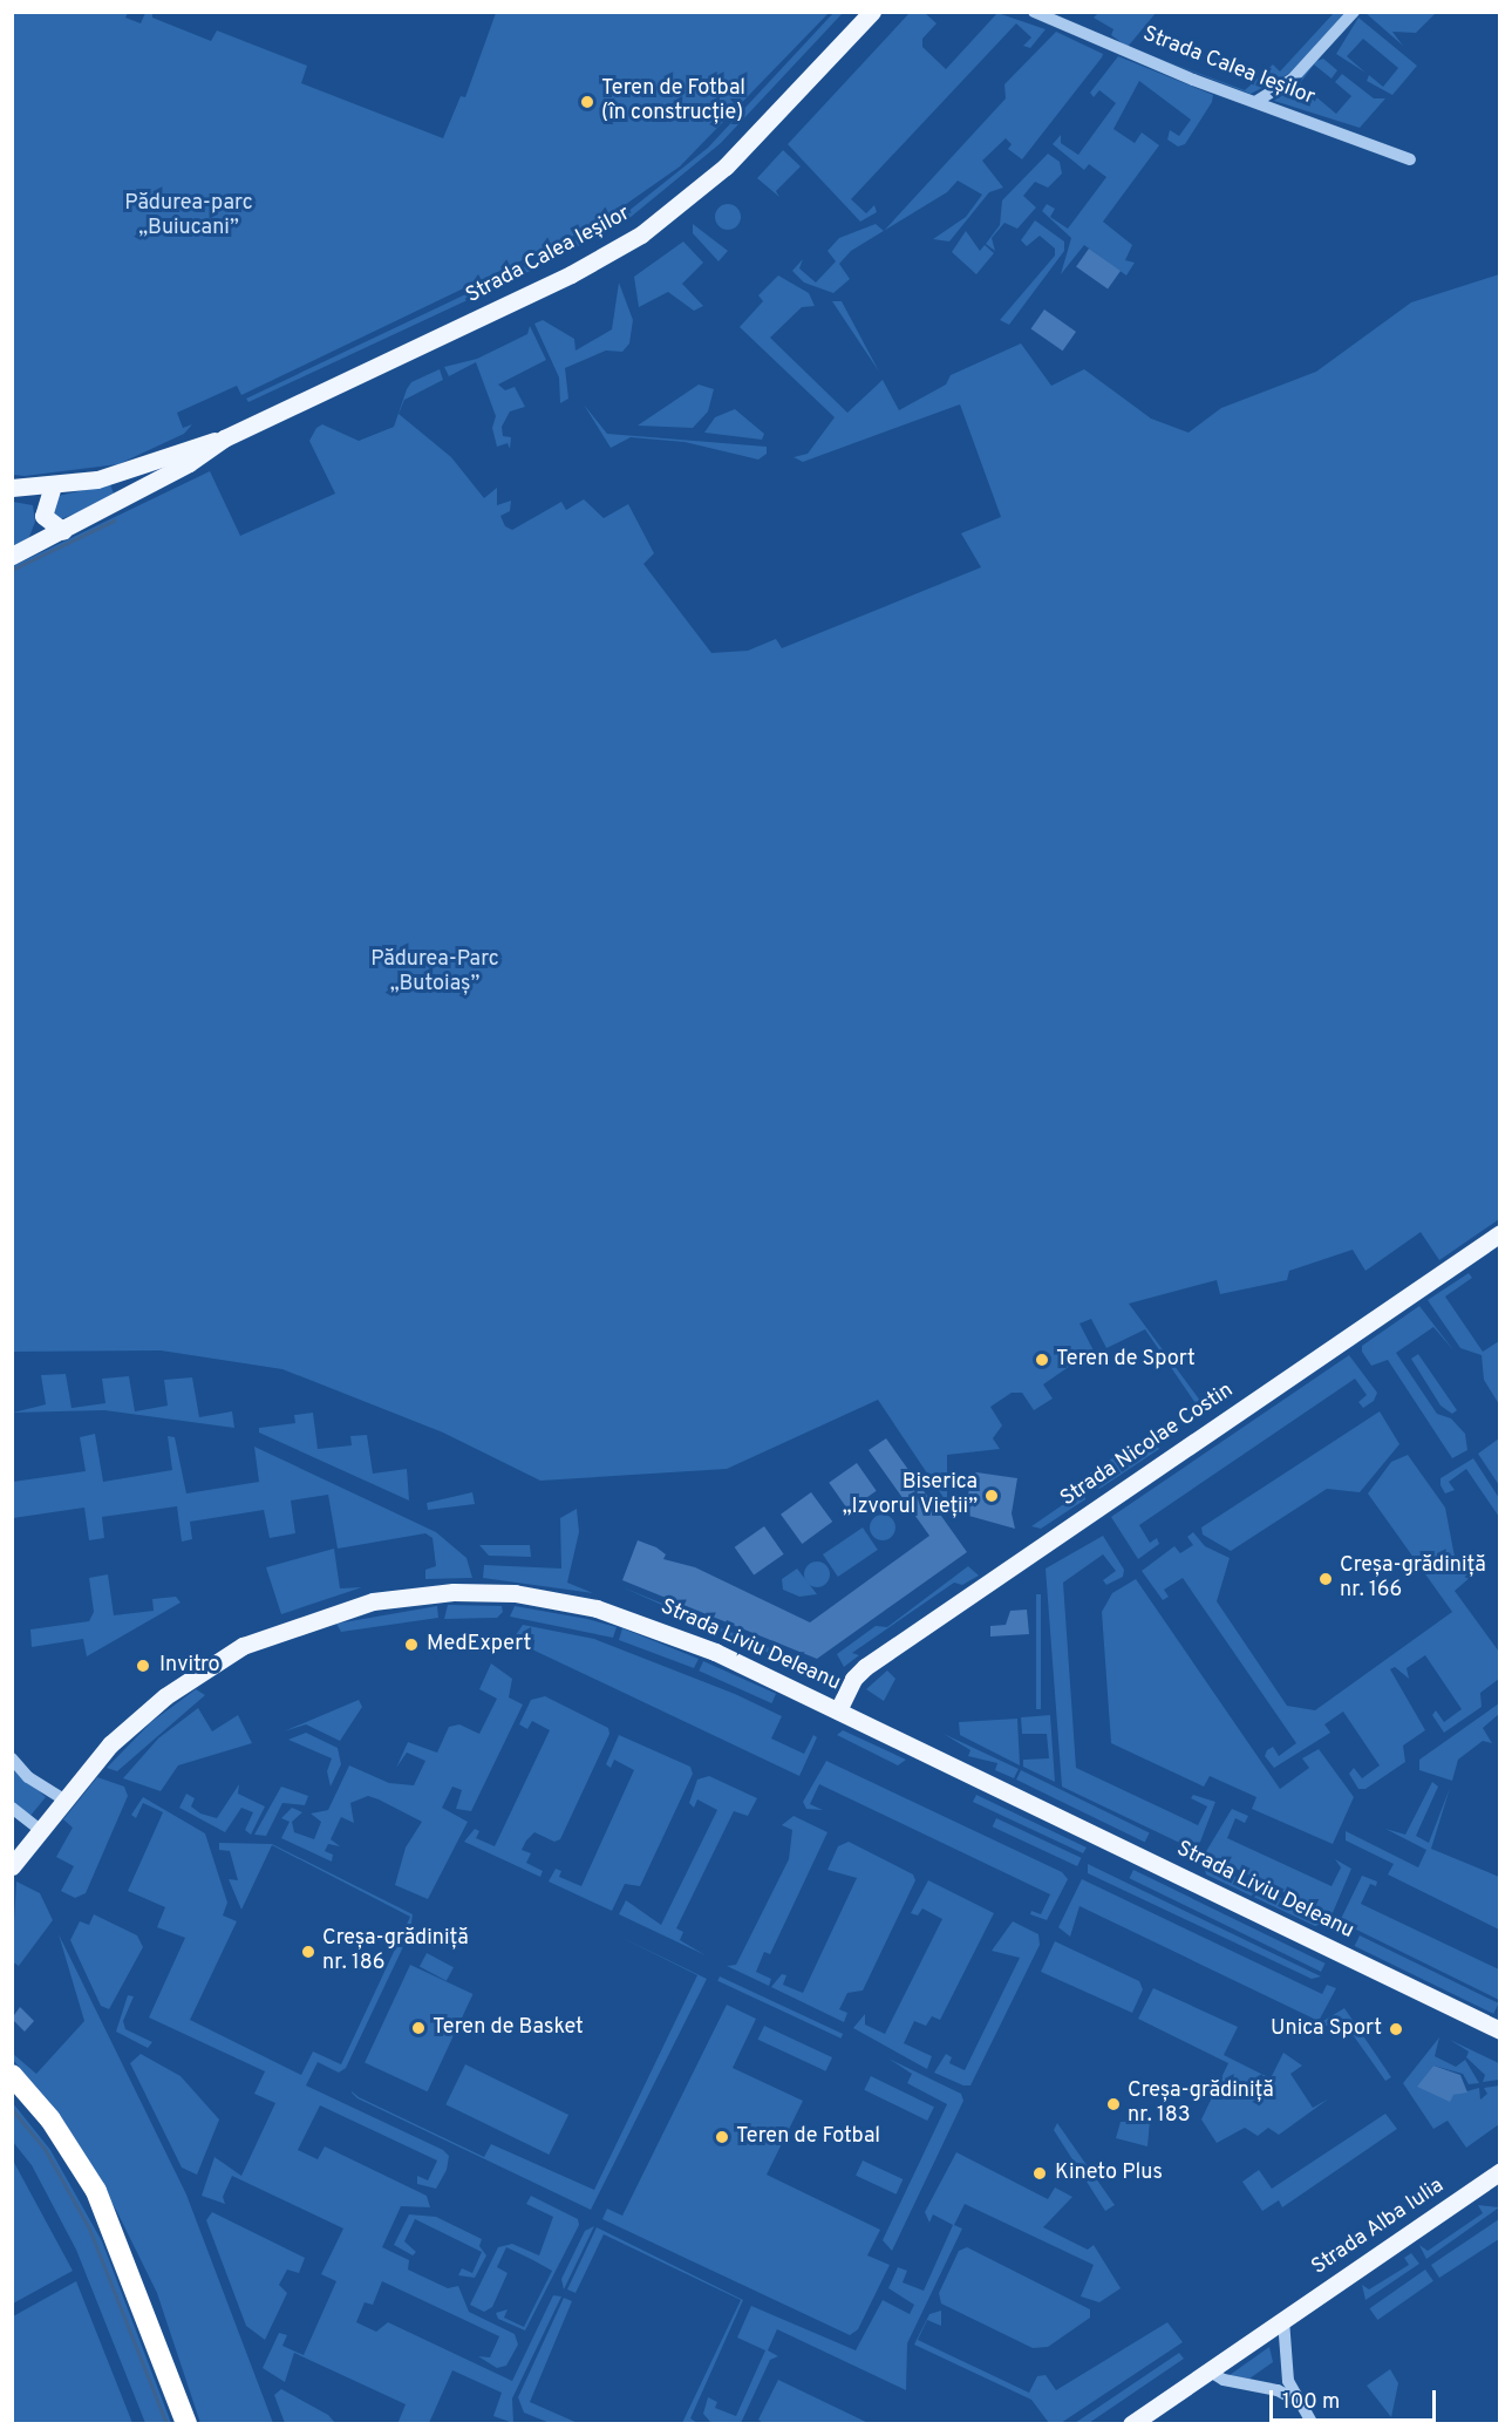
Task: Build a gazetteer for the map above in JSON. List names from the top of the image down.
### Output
{
  "streets": {
    "main road": [
      "Strada Calea Ieșilor",
      "Strada Nicolae Costin",
      "Strada Liviu Deleanu",
      "Strada Alba Iulia"
    ]
  },
  "crossings": [
    ["Strada Nicolae Costin", "Strada Liviu Deleanu"]
  ],
  "parks": ["Pădurea-parc „Buiucani”", "Pădurea-Parc „Butoiaș”"],
  "places": [
    "Teren de Fotbal (în construcție)",
    "Teren de Sport",
    "Biserica „Izvorul Vieții”",
    "Creșa-grădiniță nr. 166",
    "MedExpert",
    "Invitro",
    "Creșa-grădiniță nr. 186",
    "Teren de Basket",
    "Unica Sport",
    "Creșa-grădiniță nr. 183",
    "Teren de Fotbal",
    "Kineto Plus"
  ],
  "scale_bar": "100 m"
}
